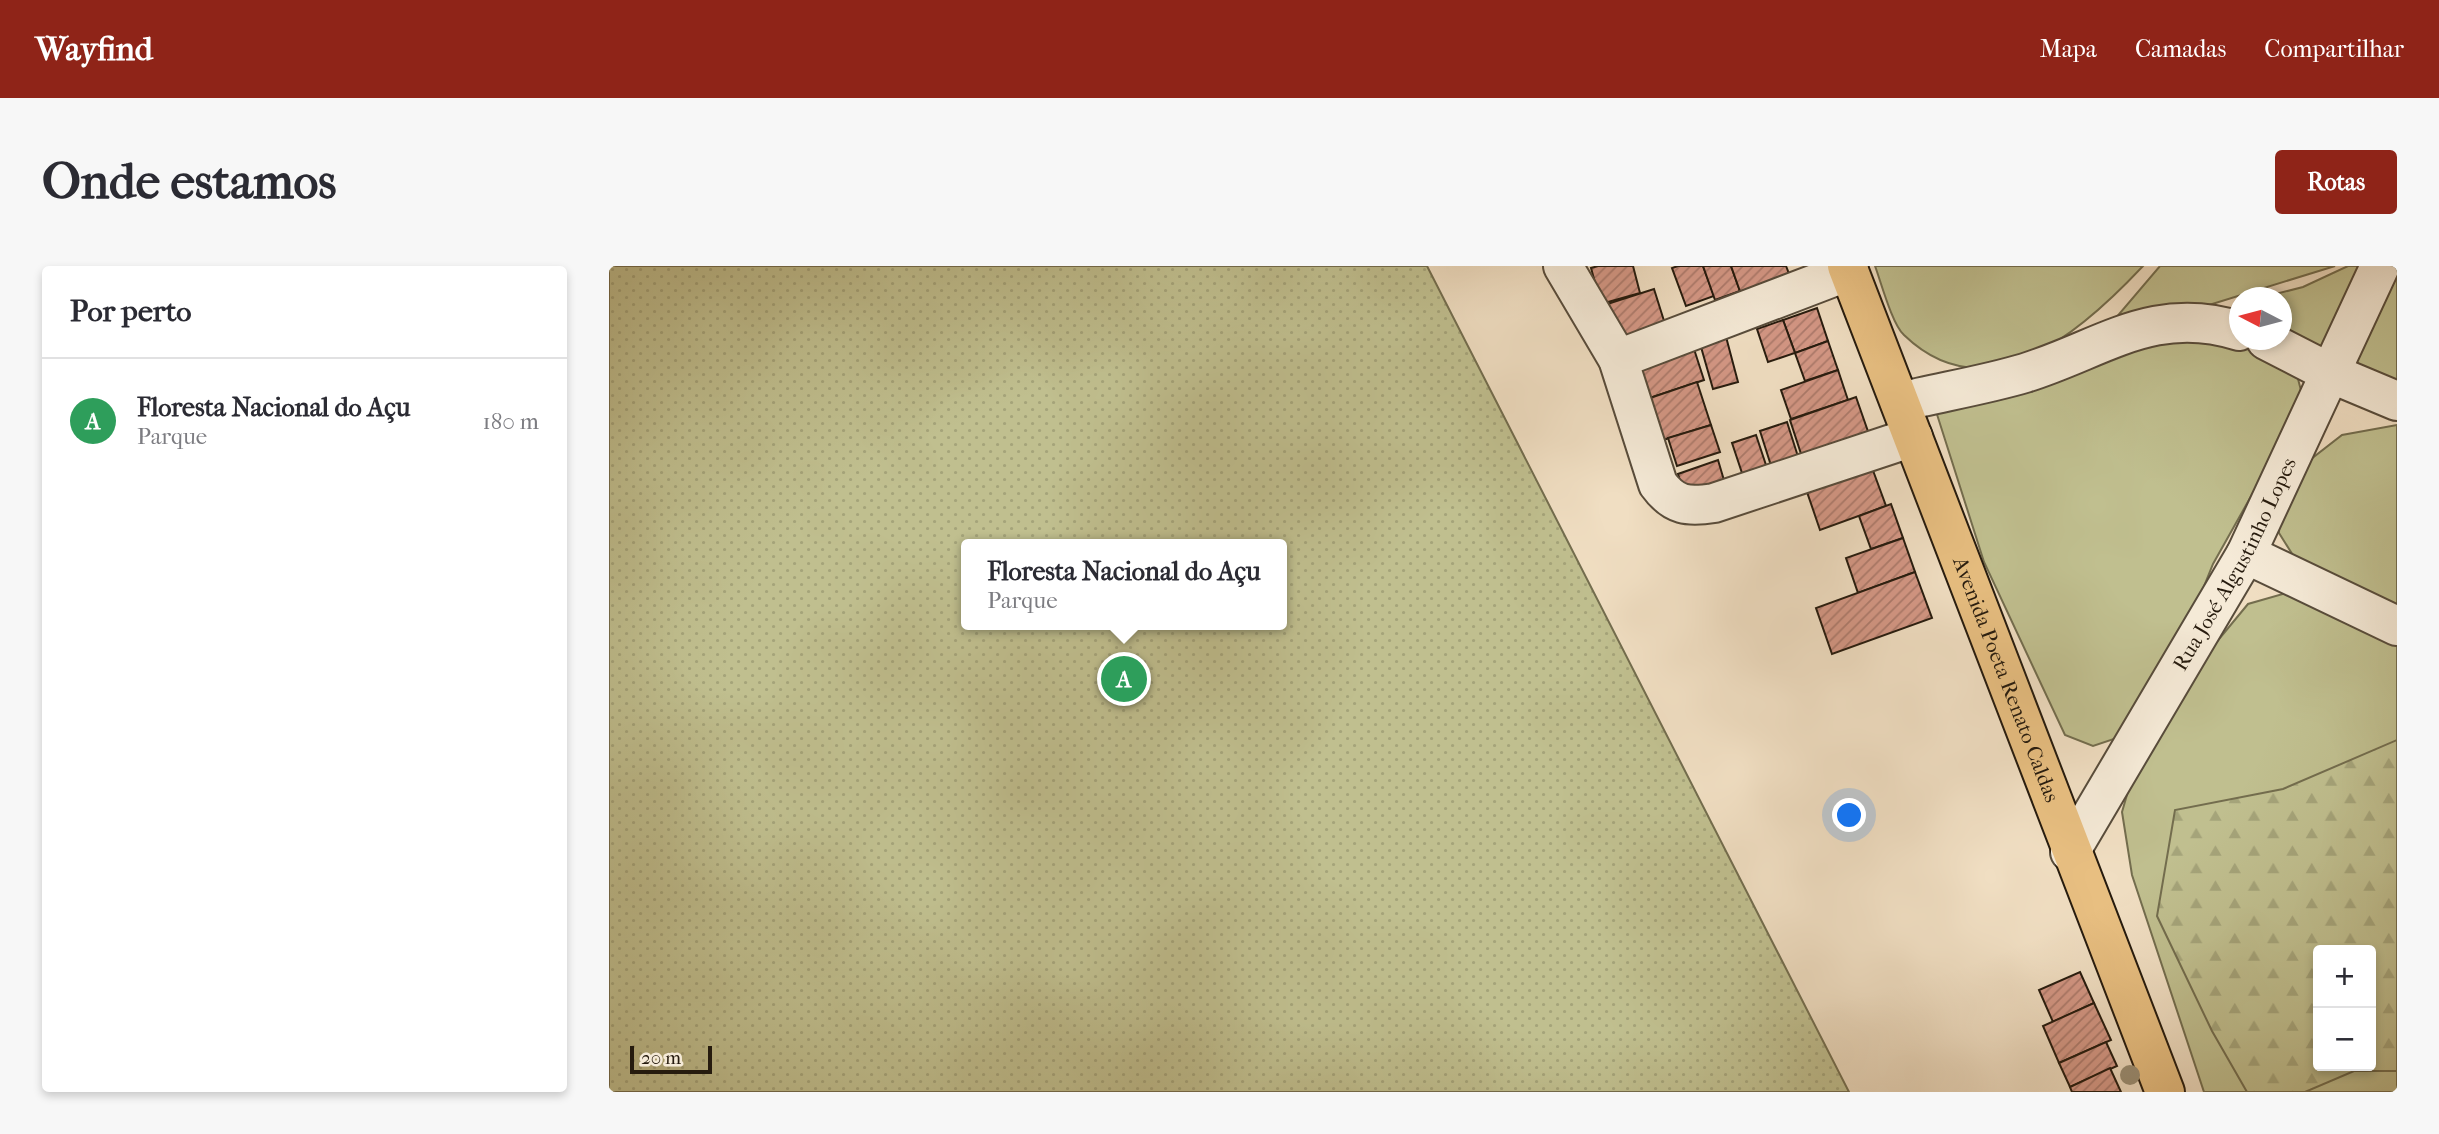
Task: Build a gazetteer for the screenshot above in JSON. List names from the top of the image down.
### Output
{
  "streets": {
    "main road": ["Avenida Poeta Renato Caldas"],
    "street": ["Rua José Algustinho Lopes"]
  },
  "crossings": [
    ["Rua José Algustinho Lopes", "Avenida Poeta Renato Caldas"]
  ],
  "scale_bar": "20 m",
  "north": "left",
  "page": {
    "header": "Wayfind",
    "nav": ["Mapa", "Camadas", "Compartilhar"],
    "buttons": "Rotas",
    "title": "Onde estamos",
    "heading": "Por perto",
    "list": [
      {
        "mark": "A",
        "name": "Floresta Nacional do Açu",
        "note": "Parque",
        "value": "180 m"
      }
    ],
    "popup": ["Floresta Nacional do Açu", "Parque"],
    "pins": "A",
    "map_buttons": ["+", "−"],
    "scale": "20 m"
  }
}
